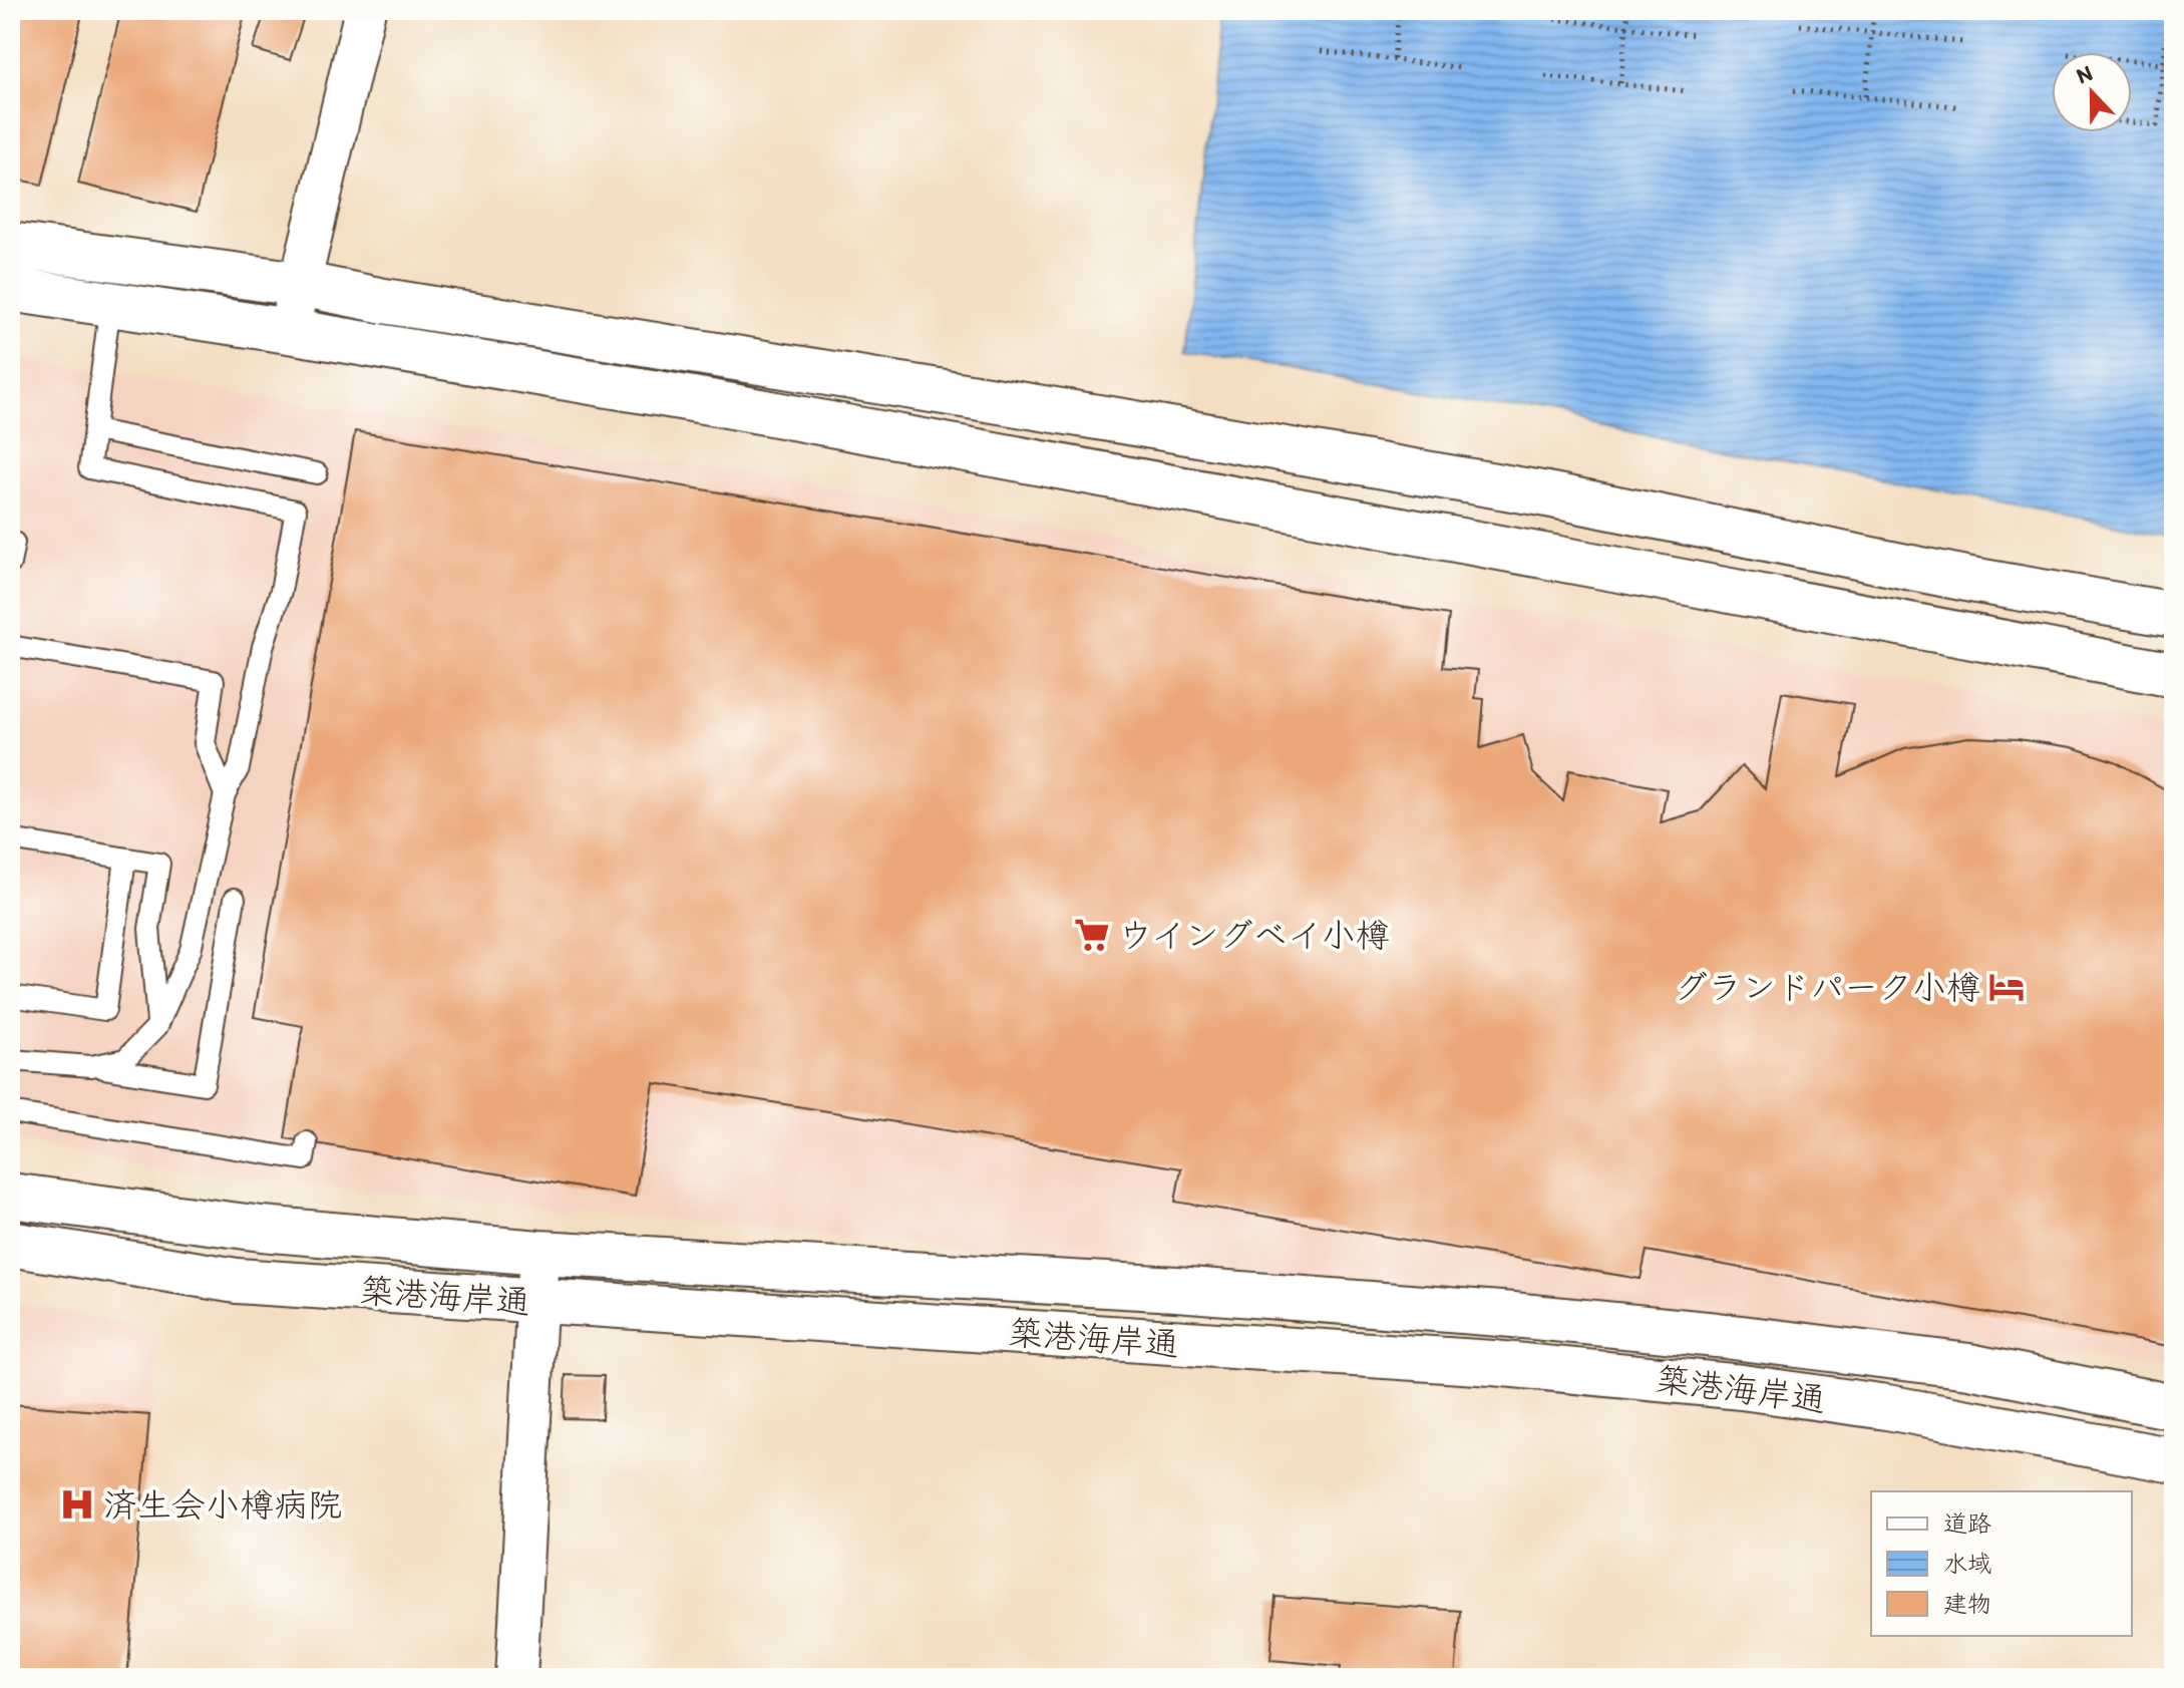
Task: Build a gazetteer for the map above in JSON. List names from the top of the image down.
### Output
{
  "streets": {
    "street": ["築港海岸通"]
  },
  "places": {
    "supermarket": ["ウイングベイ小樽"],
    "hotel": ["グランドパーク小樽"],
    "hospital": ["済生会小樽病院"]
  },
  "legend": ["道路", "水域", "建物"],
  "north": "top"
}
